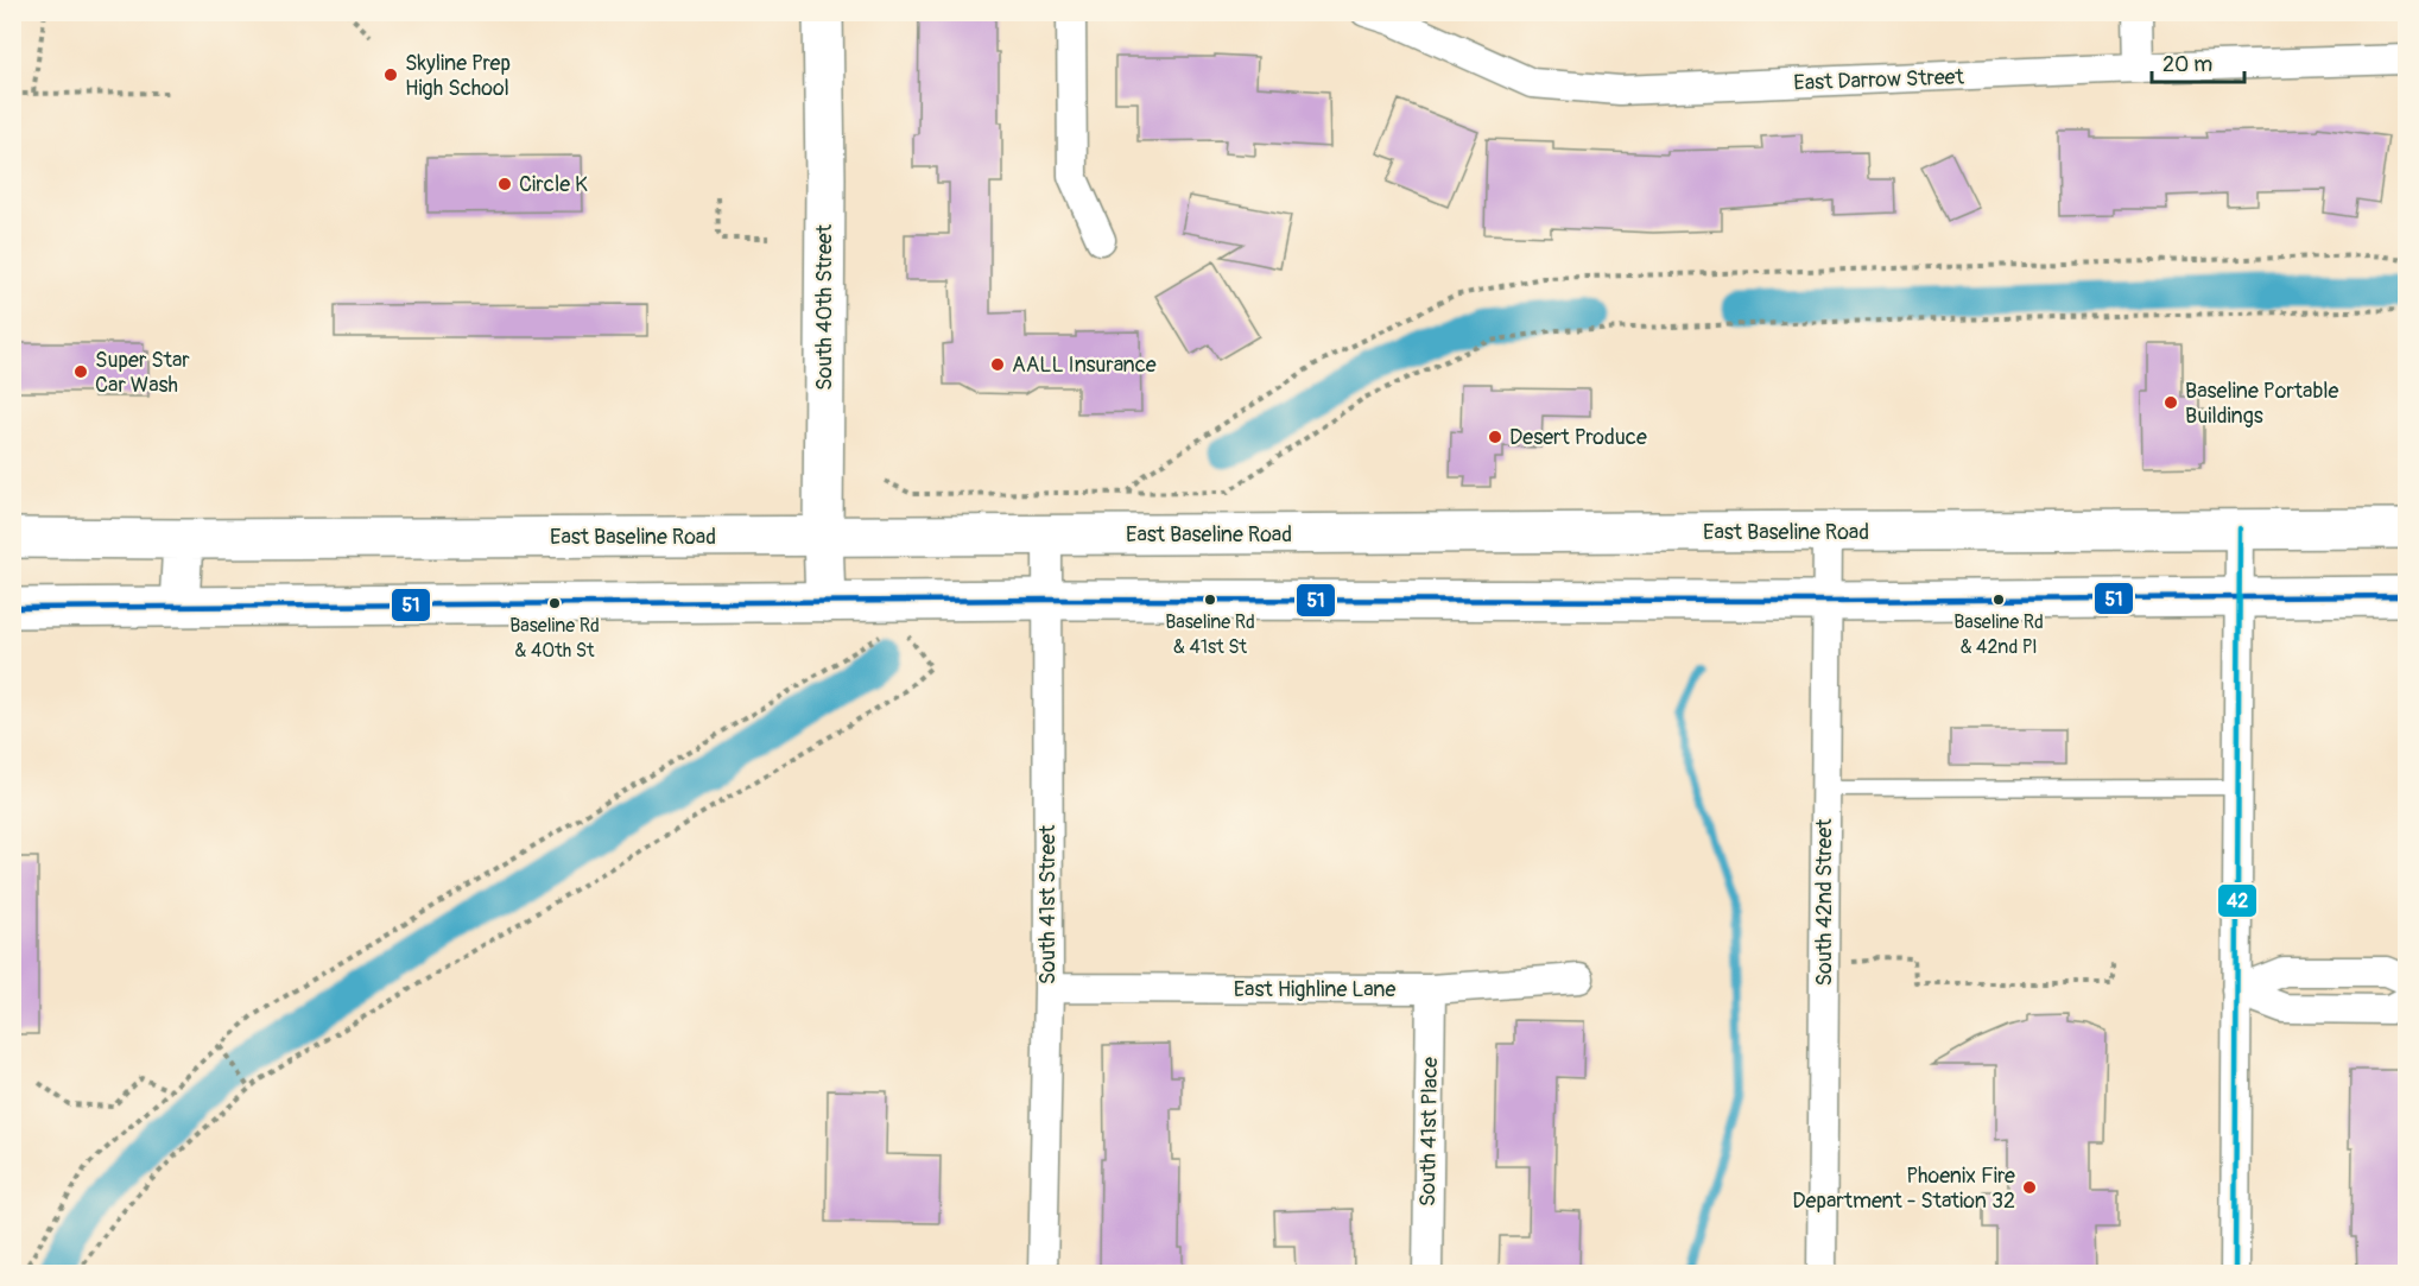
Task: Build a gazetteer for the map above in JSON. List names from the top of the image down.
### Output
{
  "streets": {
    "main road": ["South 40th Street", "East Baseline Road"],
    "street": [
      "East Darrow Street",
      "South 42nd Street",
      "South 41st Street",
      "East Highline Lane",
      "South 41st Place"
    ]
  },
  "crossings": [
    ["South 40th Street", "East Baseline Road"],
    ["East Baseline Road", "South 42nd Street"],
    ["East Baseline Road", "South 41st Street"],
    ["South 41st Street", "East Highline Lane"],
    ["East Highline Lane", "South 41st Place"]
  ],
  "places": [
    "Skyline Prep High School",
    "Circle K",
    "AALL Insurance",
    "Super Star Car Wash",
    "Baseline Portable Buildings",
    "Desert Produce",
    "Baseline Rd & 41st St",
    "Baseline Rd & 42nd Pl",
    "Baseline Rd & 40th St",
    "Phoenix Fire Department - Station 32"
  ],
  "lines": ["transit line 42", "transit line 51"],
  "scale_bar": "20 m"
}
